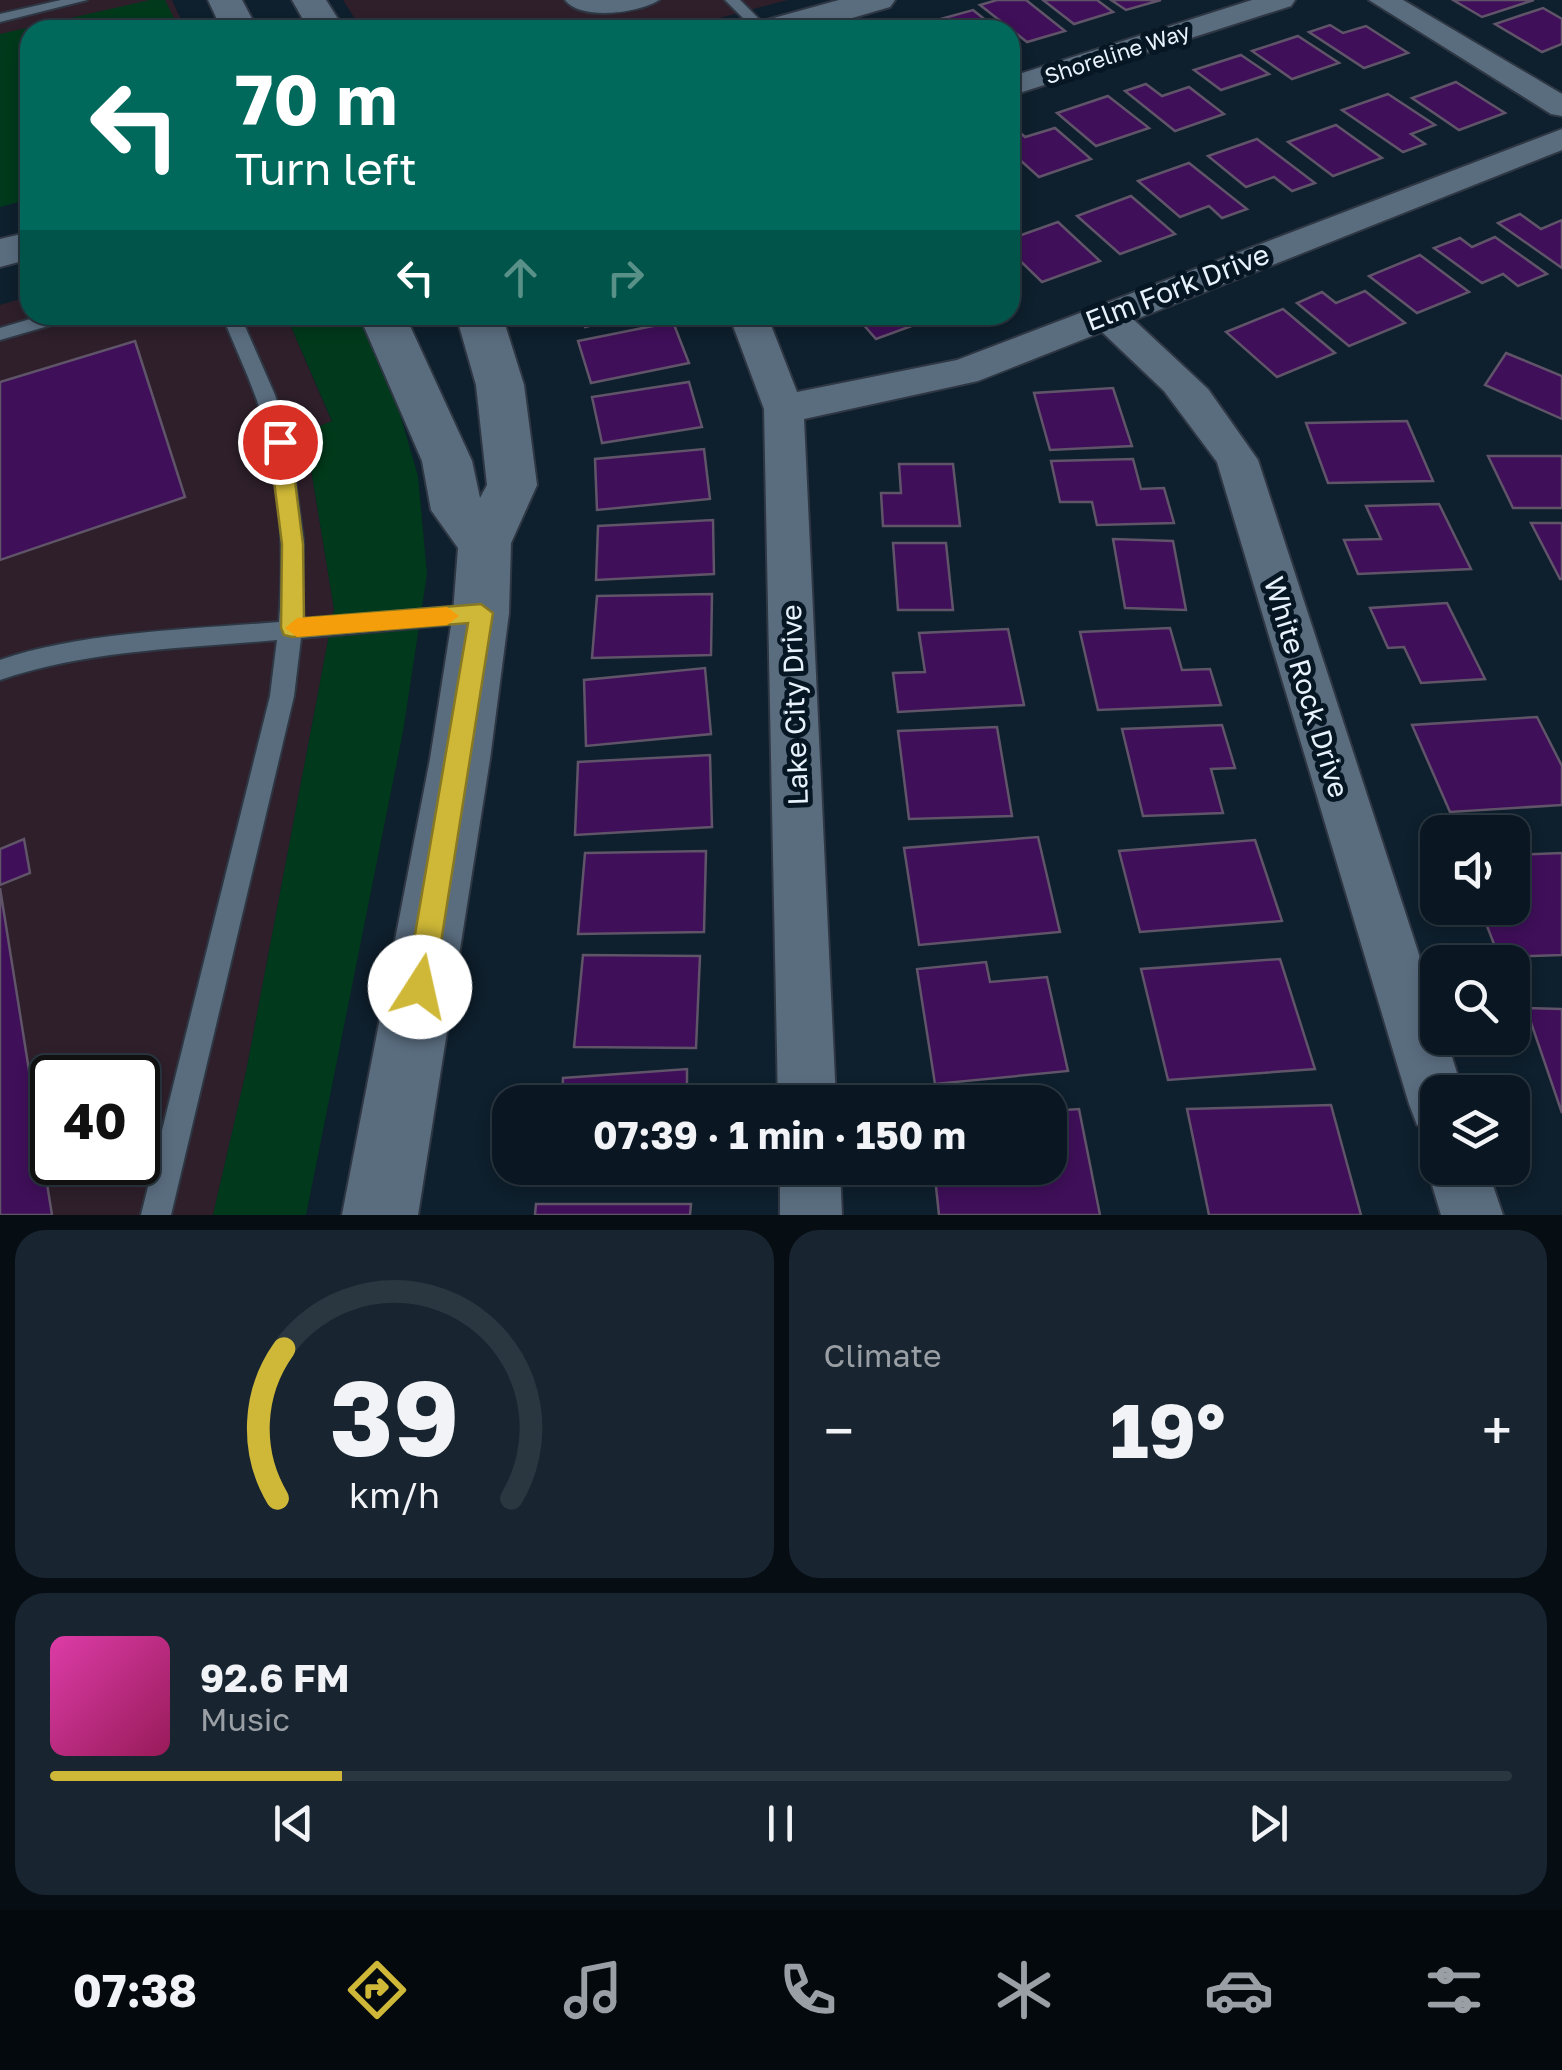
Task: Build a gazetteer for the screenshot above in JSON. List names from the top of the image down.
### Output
{
  "streets": {
    "street": [
      "Shoreline Way",
      "Elm Fork Drive",
      "White Rock Drive",
      "Lake City Drive"
    ]
  },
  "crossings": [
    ["Elm Fork Drive", "White Rock Drive"],
    ["Elm Fork Drive", "Lake City Drive"]
  ],
  "page": {
    "turn": ["70 m", "Turn left"],
    "limit": "40",
    "trip": "07:39 · 1 min · 150 m",
    "tile": "Climate",
    "heat": ["−", "19°", "+"],
    "song": ["92.6 FM", "Music"],
    "tabs": "07:38",
    "gauge": ["39", "km/h"]
  }
}
